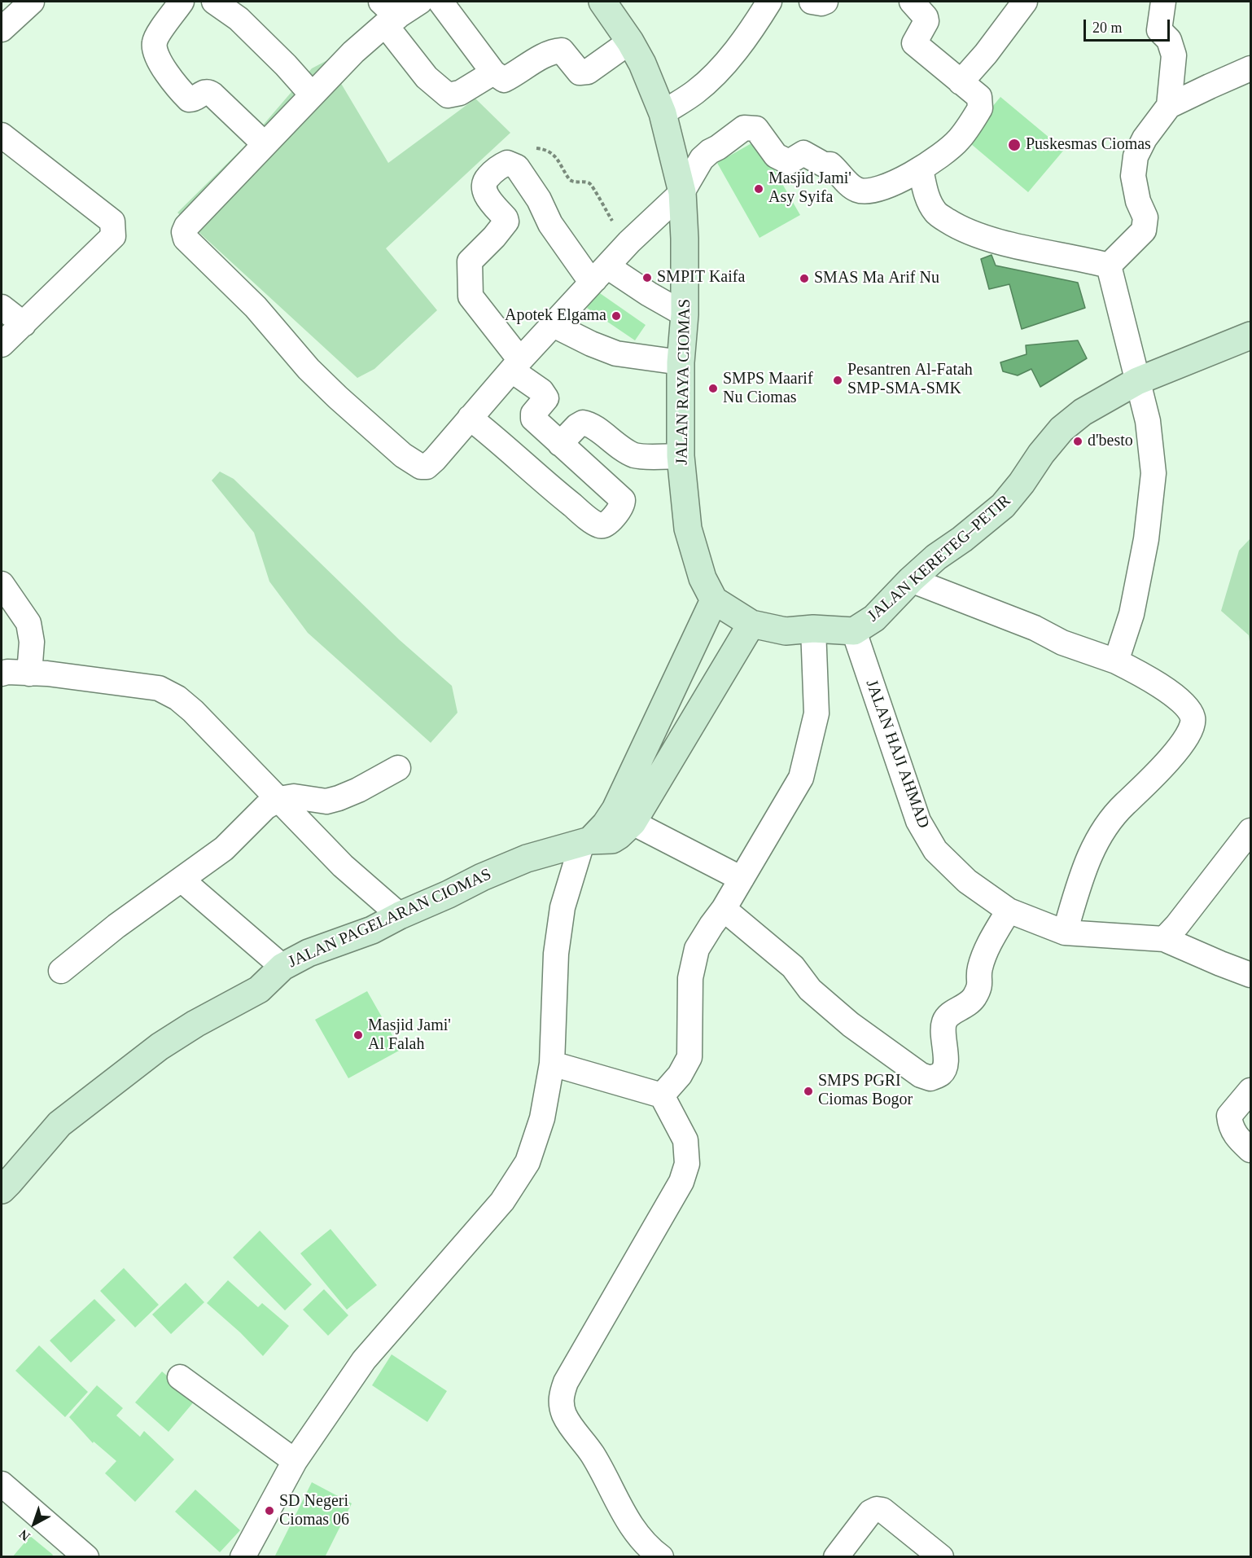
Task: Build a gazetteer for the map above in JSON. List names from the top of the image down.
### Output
{
  "streets": {
    "main road": ["JALAN RAYA CIOMAS", "JALAN KERETEG–PETIR", "JALAN PAGELARAN CIOMAS"],
    "street": ["JALAN HAJI AHMAD"]
  },
  "crossings": [
    ["JALAN KERETEG–PETIR", "JALAN HAJI AHMAD"]
  ],
  "places": [
    "Puskesmas Ciomas",
    "Masjid Jami' Asy Syifa",
    "SMPIT Kaifa",
    "SMAS Ma Arif Nu",
    "Apotek Elgama",
    "Pesantren Al-Fatah SMP-SMA-SMK",
    "SMPS Maarif Nu Ciomas",
    "d'besto",
    "Masjid Jami' Al Falah",
    "SMPS PGRI Ciomas Bogor",
    "SD Negeri Ciomas 06"
  ],
  "scale_bar": "20 m",
  "north": "bottom left"
}
